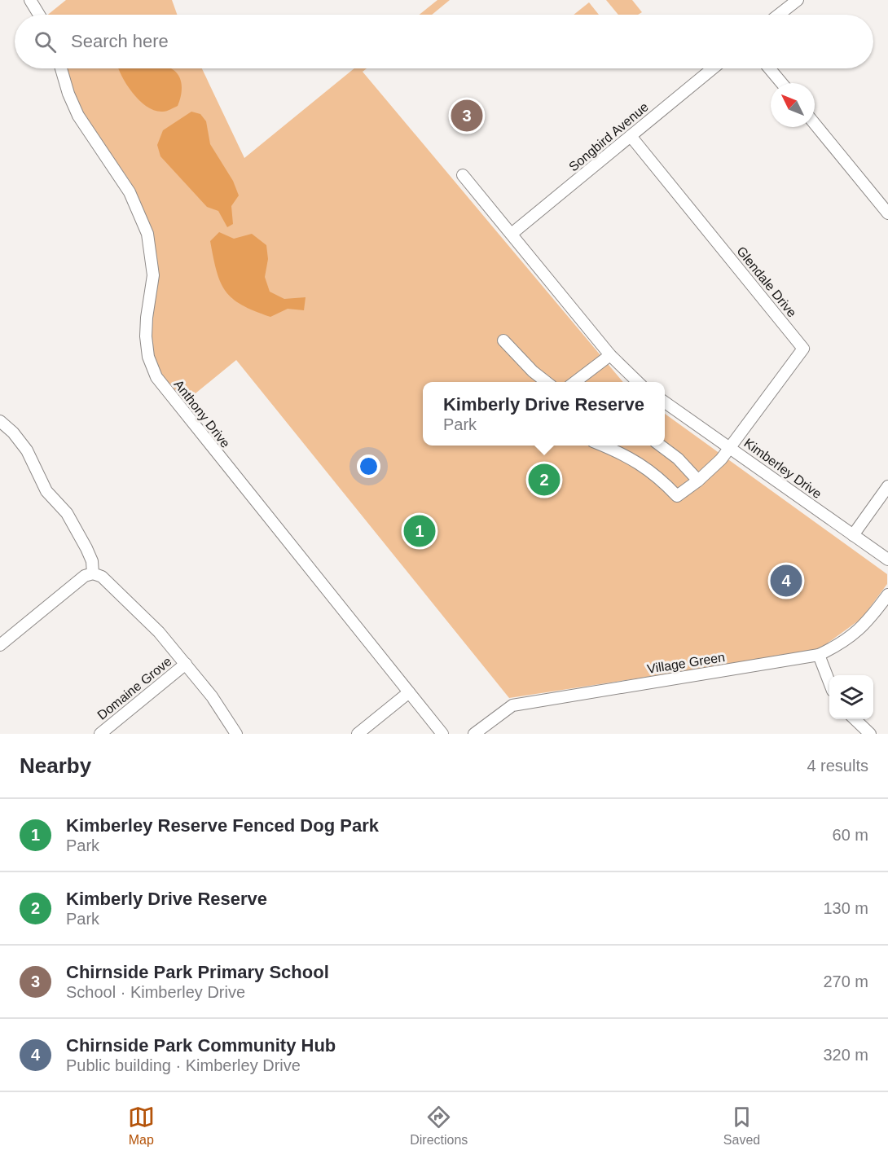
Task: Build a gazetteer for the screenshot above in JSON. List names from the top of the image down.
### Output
{
  "streets": {
    "street": [
      "Songbird Avenue",
      "Glendale Drive",
      "Anthony Drive",
      "Kimberley Drive",
      "Village Green",
      "Domaine Grove"
    ]
  },
  "crossings": [
    ["Songbird Avenue", "Glendale Drive"],
    ["Glendale Drive", "Kimberley Drive"]
  ],
  "north": "top left",
  "page": {
    "search": "Search here",
    "pins": [
      "3",
      "2",
      "1",
      "4"
    ],
    "popup": ["Kimberly Drive Reserve", "Park"],
    "heading": ["Nearby", "4 results"],
    "list": [
      {
        "mark": "1",
        "name": "Kimberley Reserve Fenced Dog Park",
        "note": "Park",
        "value": "60 m"
      },
      {
        "mark": "2",
        "name": "Kimberly Drive Reserve",
        "note": "Park",
        "value": "130 m"
      },
      {
        "mark": "3",
        "name": "Chirnside Park Primary School",
        "note": "School · Kimberley Drive",
        "value": "270 m"
      },
      {
        "mark": "4",
        "name": "Chirnside Park Community Hub",
        "note": "Public building · Kimberley Drive",
        "value": "320 m"
      }
    ],
    "nav": ["Map", "Directions", "Saved"]
  }
}
